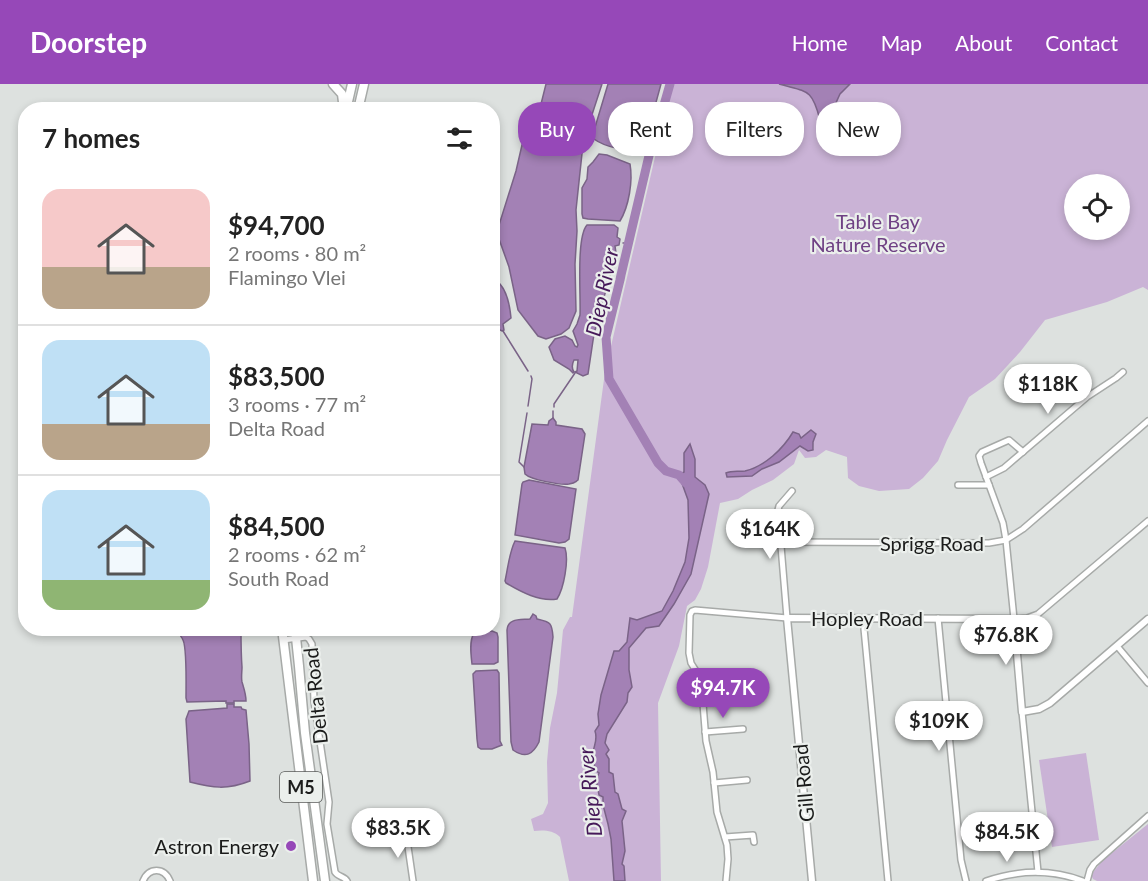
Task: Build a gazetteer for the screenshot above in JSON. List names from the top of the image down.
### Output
{
  "streets": {
    "main road": ["M5"],
    "street": [
      "Sprigg Road",
      "Hopley Road",
      "Delta Road",
      "Gill Road"
    ]
  },
  "crossings": [
    ["Sprigg Road", "Gill Road"],
    ["Hopley Road", "Gill Road"],
    ["Delta Road", "M5"]
  ],
  "water": ["Diep River"],
  "parks": ["Table Bay Nature Reserve"],
  "places": ["Astron Energy"],
  "page": {
    "header": "Doorstep",
    "nav": [
      "Home",
      "Map",
      "About",
      "Contact"
    ],
    "chip": [
      "Buy",
      "Rent",
      "Filters",
      "New"
    ],
    "heading": "7 homes",
    "list": [
      {
        "name": "$94,700",
        "note": "2 rooms · 80 m² · Flamingo Vlei"
      },
      {
        "name": "$83,500",
        "note": "3 rooms · 77 m² · Delta Road"
      },
      {
        "name": "$84,500",
        "note": "2 rooms · 62 m² · South Road"
      }
    ],
    "price": [
      "$118K",
      "$164K",
      "$76.8K",
      "$94.7K",
      "$109K",
      "$83.5K",
      "$84.5K"
    ]
  }
}
